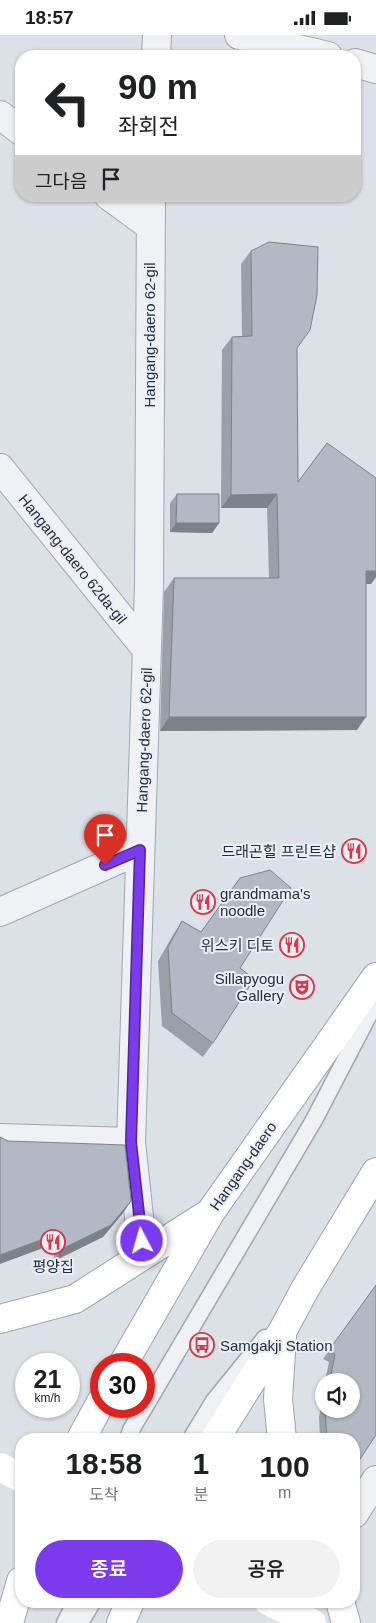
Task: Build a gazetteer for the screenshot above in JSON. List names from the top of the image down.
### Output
{
  "streets": {
    "main road": ["Hangang-daero"],
    "street": ["Hangang-daero 62-gil", "Hangang-daero 62da-gil"]
  },
  "crossings": [
    ["Hangang-daero 62-gil", "Hangang-daero 62da-gil"]
  ],
  "places": {
    "restaurant": [
      "드래곤힐 프린트샵",
      "grandmama's noodle",
      "위스키 디토",
      "평양집"
    ],
    "theatre": ["Sillapyogu Gallery"],
    "bus stop": ["Samgakji Station"]
  },
  "page": {
    "status": "18:57",
    "turn": ["90 m", "좌회전"],
    "then": "그다음",
    "speed": "21 km/h",
    "limit": "30",
    "eta": [
      "18:58",
      "도착",
      "1",
      "분",
      "100",
      "m"
    ],
    "buttons": ["종료", "공유"]
  }
}
